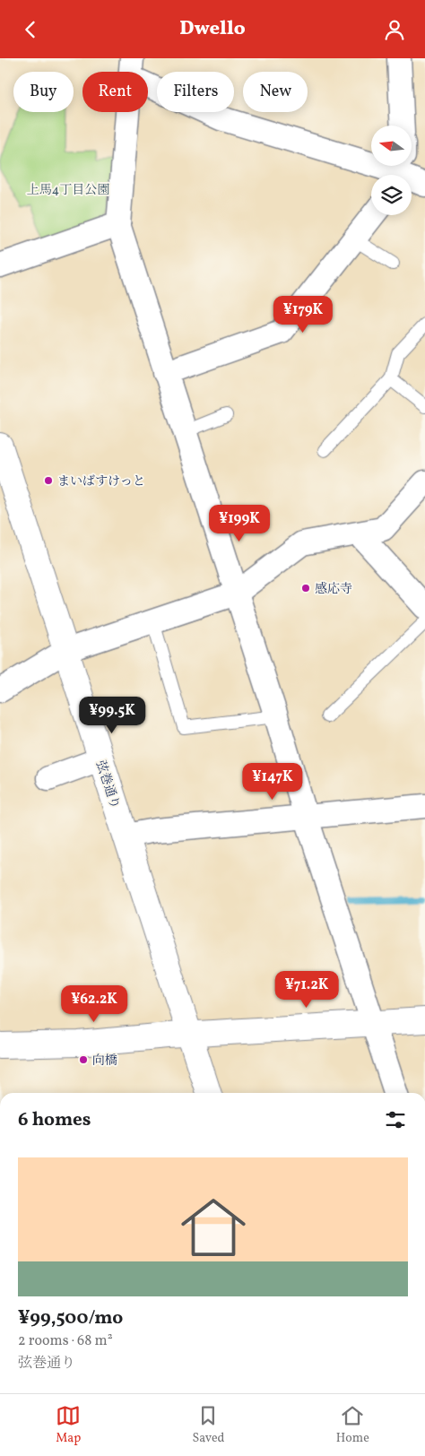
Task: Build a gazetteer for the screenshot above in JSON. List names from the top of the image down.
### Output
{
  "streets": {
    "street": ["弦巻通り"]
  },
  "parks": ["上馬4丁目公園"],
  "places": ["まいばすけっと", "感応寺", "向橋"],
  "north": "left",
  "page": {
    "header": "Dwello",
    "chip": [
      "Buy",
      "Rent",
      "Filters",
      "New"
    ],
    "price": [
      "¥179K",
      "¥199K",
      "¥99.5K",
      "¥147K",
      "¥71.2K",
      "¥62.2K"
    ],
    "heading": "6 homes",
    "list": [
      {
        "name": "¥99,500/mo",
        "note": "2 rooms · 68 m² · 弦巻通り"
      }
    ],
    "tabs": ["Map", "Saved", "Home"]
  }
}
